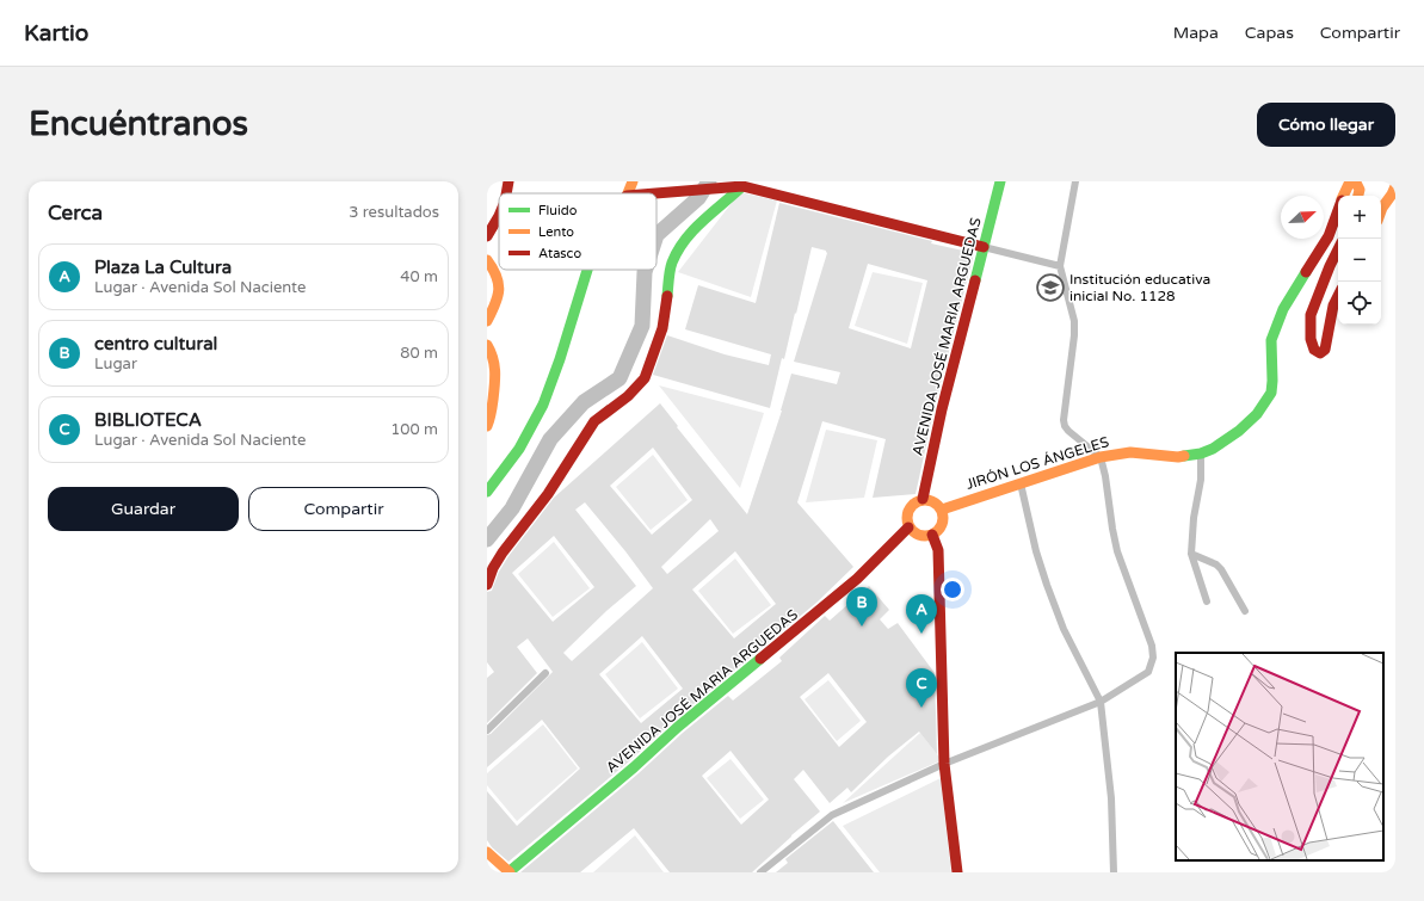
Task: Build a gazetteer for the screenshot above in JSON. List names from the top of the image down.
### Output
{
  "streets": {
    "street": ["AVENIDA JOSÉ MARIA ARGUEDAS", "JIRÓN LOS ÁNGELES"]
  },
  "crossings": [
    ["AVENIDA JOSÉ MARIA ARGUEDAS", "JIRÓN LOS ÁNGELES"]
  ],
  "places": {
    "school or university": ["Institución educativa inicial No. 1128"]
  },
  "legend": ["Fluido", "Lento", "Atasco"],
  "north": "top right",
  "page": {
    "header": "Kartio",
    "nav": ["Mapa", "Capas", "Compartir"],
    "buttons": [
      "Cómo llegar",
      ["Guardar", "Compartir"]
    ],
    "title": "Encuéntranos",
    "heading": ["Cerca", "3 resultados"],
    "map_buttons": ["+", "−"],
    "list": [
      {
        "mark": "A",
        "name": "Plaza La Cultura",
        "note": "Lugar · Avenida Sol Naciente",
        "value": "40 m"
      },
      {
        "mark": "B",
        "name": "centro cultural",
        "note": "Lugar",
        "value": "80 m"
      },
      {
        "mark": "C",
        "name": "BIBLIOTECA",
        "note": "Lugar · Avenida Sol Naciente",
        "value": "100 m"
      }
    ],
    "pins": ["B", "A", "C"]
  }
}
